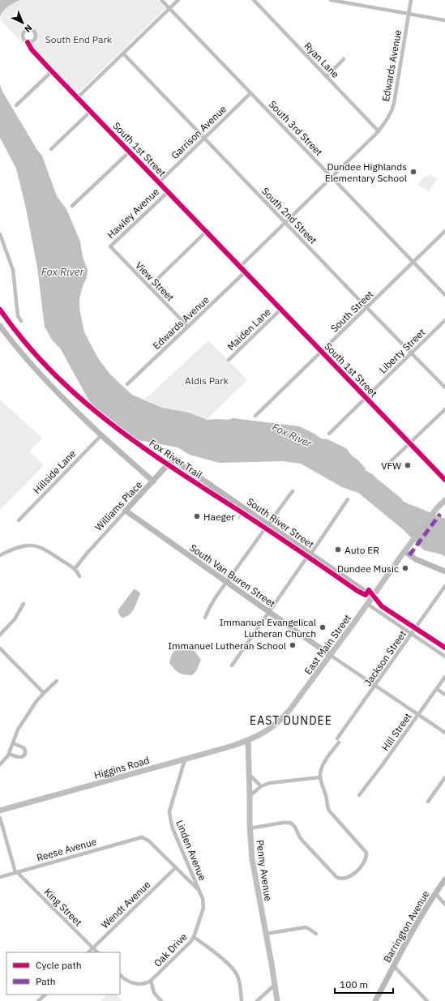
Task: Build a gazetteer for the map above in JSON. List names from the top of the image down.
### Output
{
  "streets": {
    "main road": ["East Main Street", "Higgins Road", "Penny Avenue"],
    "street": [
      "Ryan Lane",
      "Edwards Avenue",
      "South 3rd Street",
      "Garrison Avenue",
      "South 1st Street",
      "Hawley Avenue",
      "South 2nd Street",
      "View Street",
      "South Street",
      "Maiden Lane",
      "Liberty Street",
      "Hillside Lane",
      "Williams Place",
      "South River Street",
      "South Van Buren Street",
      "Jackson Street",
      "Hill Street",
      "Reese Avenue",
      "Linden Avenue",
      "Wendt Avenue",
      "King Street",
      "Barrington Avenue",
      "Oak Drive"
    ],
    "cycle path": ["Fox River Trail"]
  },
  "crossings": [
    ["Ryan Lane", "Edwards Avenue"],
    ["Edwards Avenue", "South 3rd Street"],
    ["Edwards Avenue", "South 1st Street"],
    ["Edwards Avenue", "South 2nd Street"],
    ["Edwards Avenue", "View Street"],
    ["South 3rd Street", "Garrison Avenue"],
    ["South 3rd Street", "South Street"],
    ["Garrison Avenue", "South 1st Street"],
    ["Garrison Avenue", "South 2nd Street"],
    ["South 1st Street", "Hawley Avenue"],
    ["South 1st Street", "South Street"],
    ["South 1st Street", "Maiden Lane"],
    ["South 1st Street", "Liberty Street"],
    ["Hawley Avenue", "View Street"],
    ["South 2nd Street", "South Street"],
    ["South 2nd Street", "Liberty Street"],
    ["Williams Place", "South River Street"],
    ["Williams Place", "South Van Buren Street"],
    ["South River Street", "East Main Street"],
    ["South Van Buren Street", "East Main Street"],
    ["East Main Street", "Higgins Road"],
    ["East Main Street", "Penny Avenue"],
    ["Higgins Road", "Linden Avenue"],
    ["Higgins Road", "Penny Avenue"],
    ["Reese Avenue", "Wendt Avenue"],
    ["Reese Avenue", "King Street"],
    ["Linden Avenue", "Oak Drive"],
    ["Wendt Avenue", "King Street"]
  ],
  "districts": ["EAST DUNDEE"],
  "water": ["Fox River"],
  "parks": ["South End Park", "Aldis Park"],
  "places": [
    "Dundee Highlands Elementary School",
    "VFW",
    "Haeger",
    "Auto ER",
    "Dundee Music",
    "Immanuel Evangelical Lutheran Church",
    "Immanuel Lutheran School"
  ],
  "legend": ["Cycle path", "Path"],
  "scale_bar": "100 m",
  "north": "bottom right"
}
